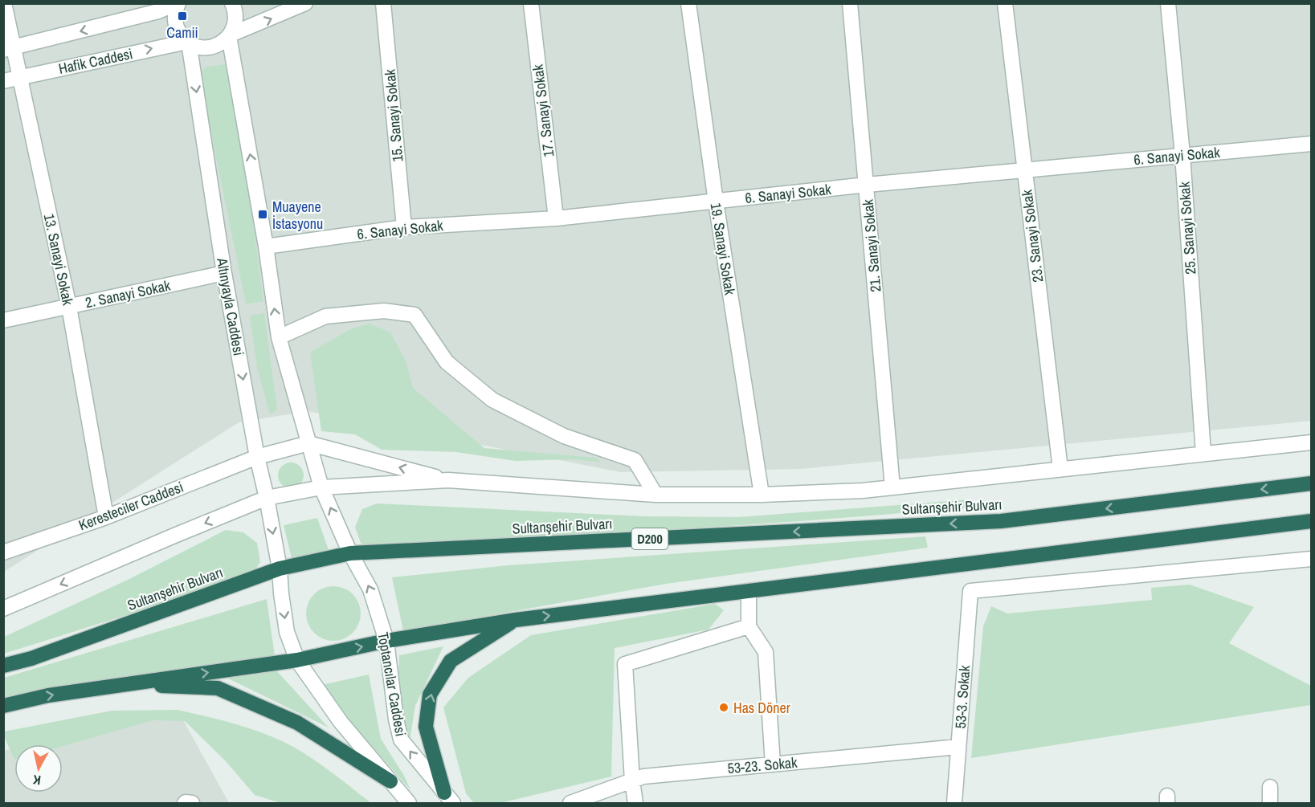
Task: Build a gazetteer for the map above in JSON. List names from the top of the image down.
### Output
{
  "streets": {
    "highway": ["Sultanşehir Bulvarı", "D200"],
    "street": [
      "Hafik Caddesi",
      "17. Sanayi Sokak",
      "15. Sanayi Sokak",
      "6. Sanayi Sokak",
      "25. Sanayi Sokak",
      "23. Sanayi Sokak",
      "21. Sanayi Sokak",
      "19. Sanayi Sokak",
      "13. Sanayi Sokak",
      "2. Sanayi Sokak",
      "Altınyayla Caddesi",
      "Keresteciler Caddesi",
      "Toptancılar Caddesi",
      "53-3. Sokak",
      "53-23. Sokak"
    ]
  },
  "crossings": [
    ["Hafik Caddesi", "13. Sanayi Sokak"],
    ["Hafik Caddesi", "Altınyayla Caddesi"],
    ["17. Sanayi Sokak", "6. Sanayi Sokak"],
    ["15. Sanayi Sokak", "6. Sanayi Sokak"],
    ["6. Sanayi Sokak", "25. Sanayi Sokak"],
    ["6. Sanayi Sokak", "23. Sanayi Sokak"],
    ["6. Sanayi Sokak", "21. Sanayi Sokak"],
    ["6. Sanayi Sokak", "19. Sanayi Sokak"],
    ["13. Sanayi Sokak", "2. Sanayi Sokak"],
    ["13. Sanayi Sokak", "Keresteciler Caddesi"],
    ["2. Sanayi Sokak", "Altınyayla Caddesi"],
    ["Altınyayla Caddesi", "Keresteciler Caddesi"],
    ["Altınyayla Caddesi", "Sultanşehir Bulvarı"],
    ["Sultanşehir Bulvarı", "Toptancılar Caddesi"],
    ["53-3. Sokak", "53-23. Sokak"]
  ],
  "places": {
    "transit": ["Camii", "Muayene İstasyonu"],
    "other": ["Has Döner"]
  },
  "north": "bottom"
}
